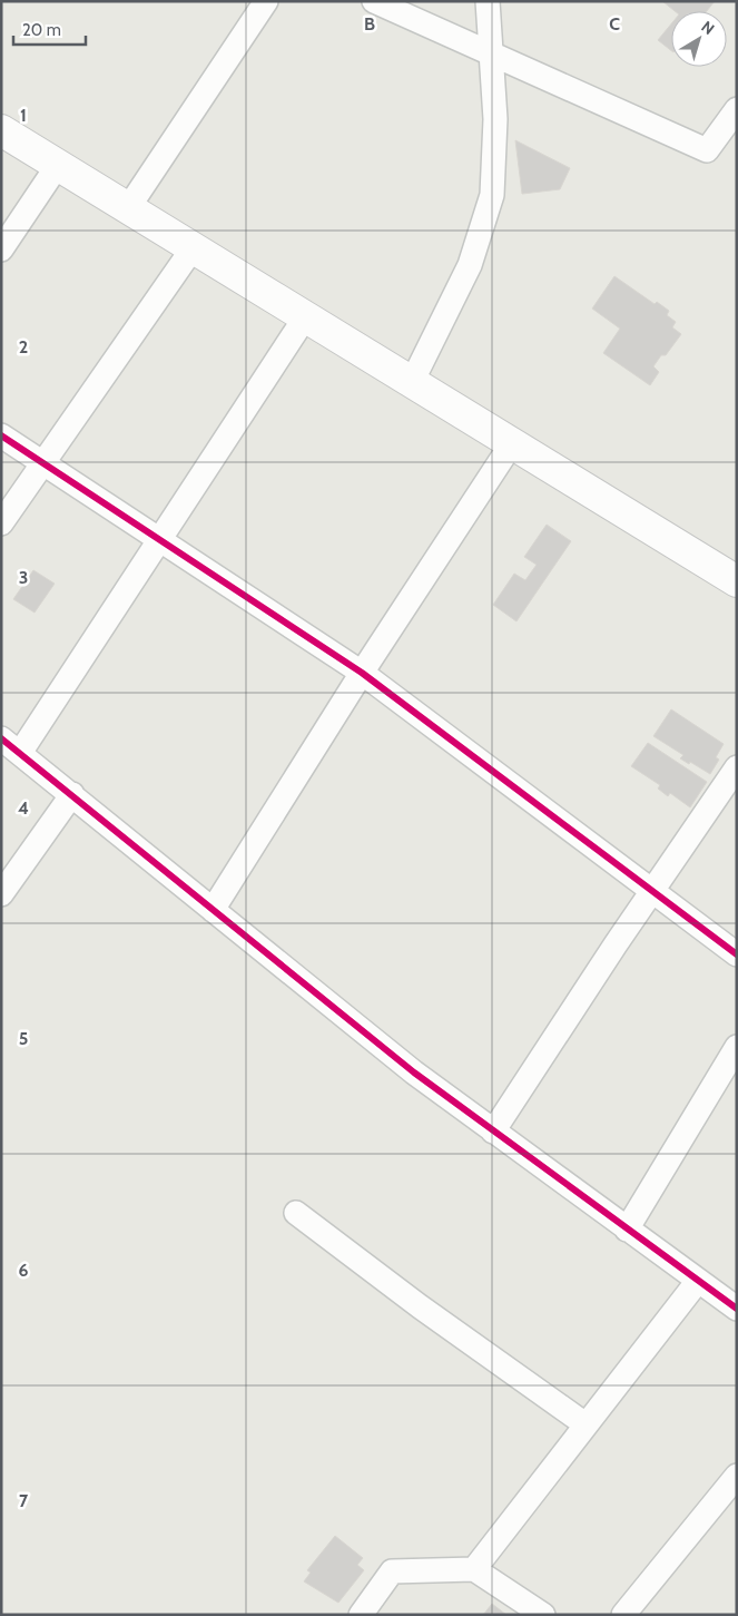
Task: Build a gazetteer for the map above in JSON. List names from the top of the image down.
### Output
{
  "scale_bar": "20 m",
  "north": "top right",
  "grid": {
    "columns": ["B", "C"],
    "rows": [
      "1",
      "2",
      "3",
      "4",
      "5",
      "6",
      "7"
    ]
  }
}
